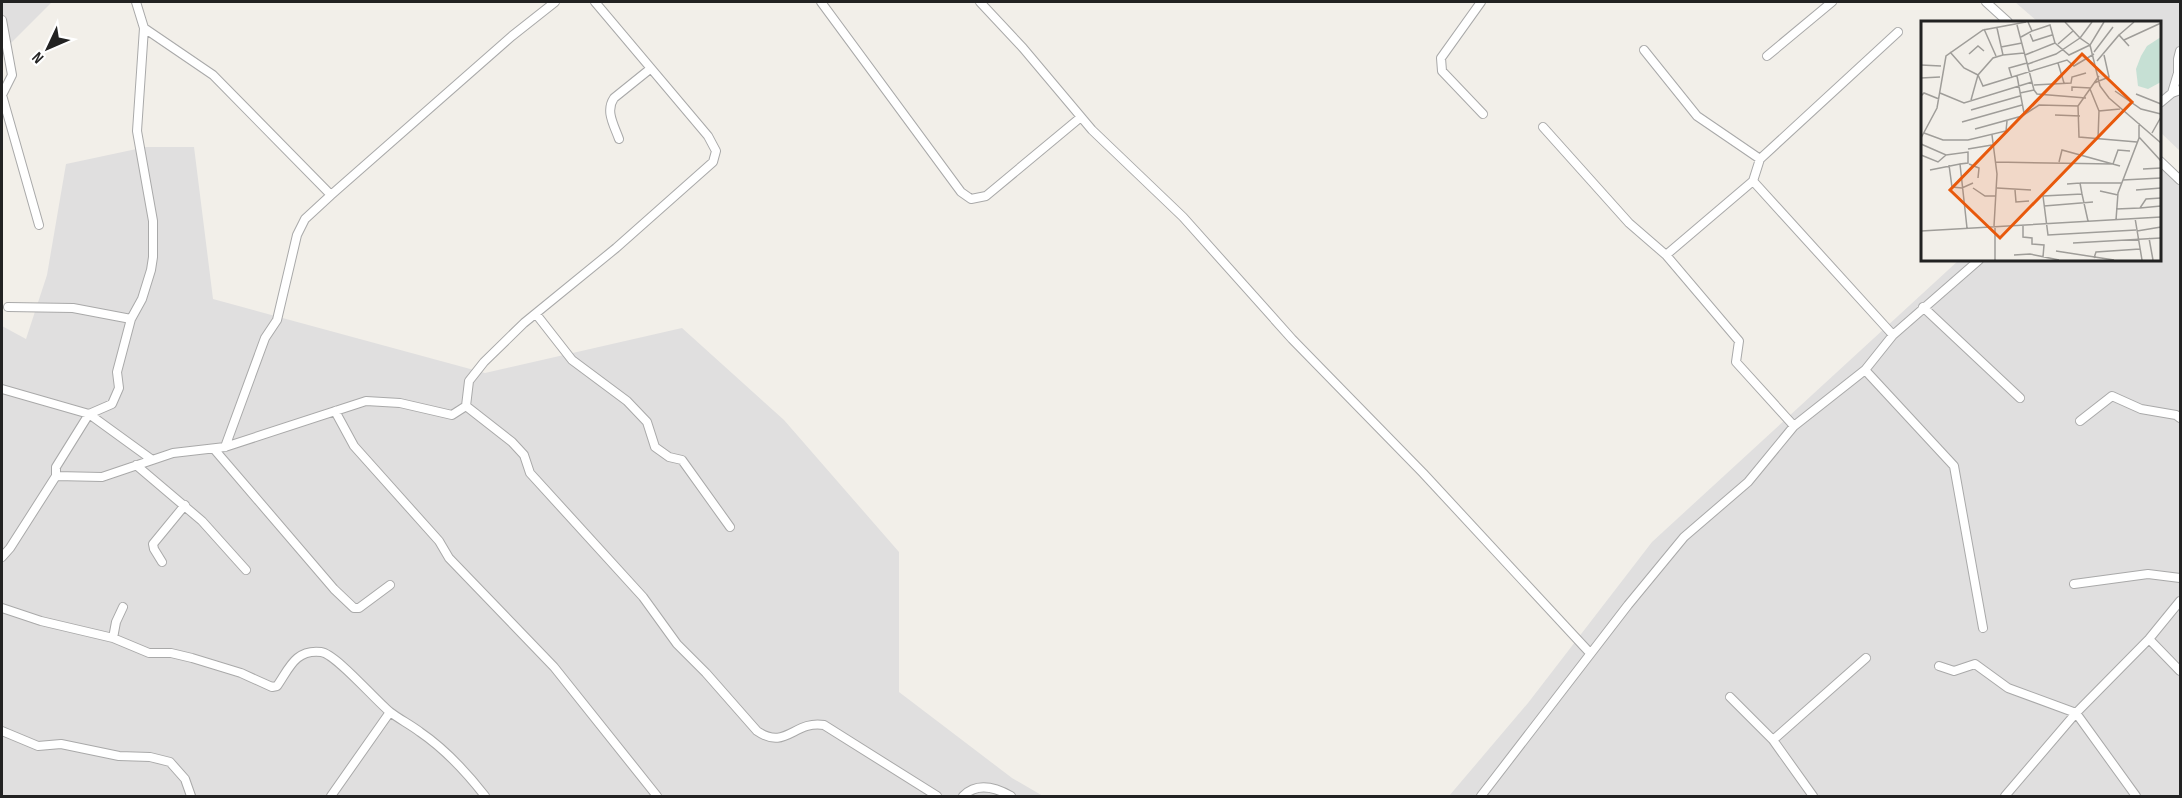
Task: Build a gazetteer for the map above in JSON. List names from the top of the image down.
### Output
{
  "north": "bottom left"
}
